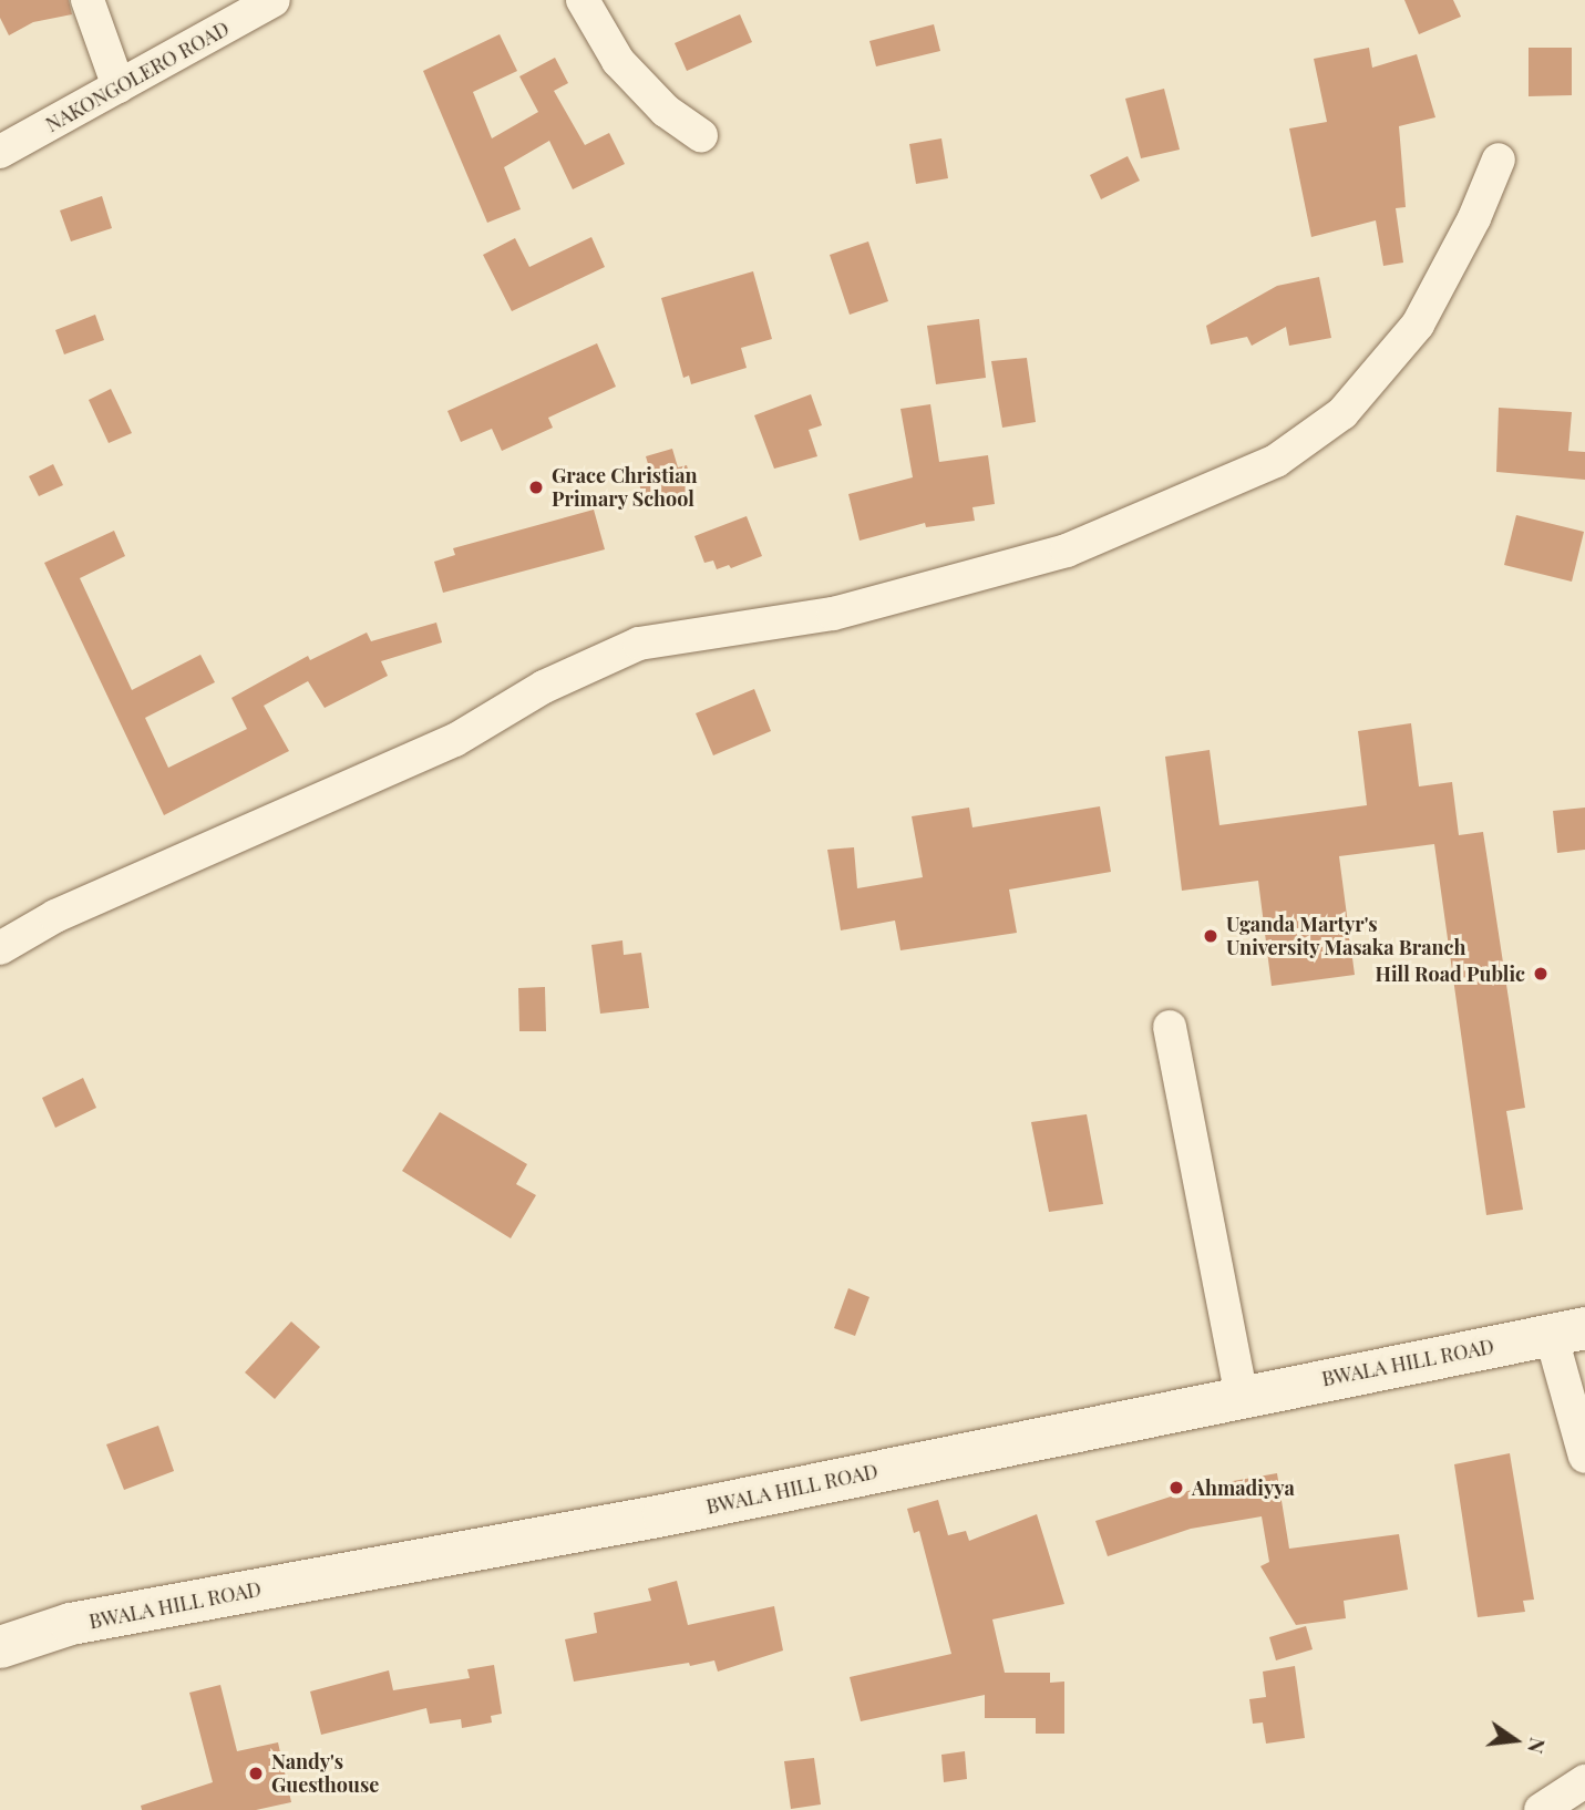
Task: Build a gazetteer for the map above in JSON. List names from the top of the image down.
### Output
{
  "streets": {
    "street": ["NAKONGOLERO ROAD", "BWALA HILL ROAD"]
  },
  "places": [
    "Grace Christian Primary School",
    "Uganda Martyr's University Masaka Branch",
    "Hill Road Public",
    "Ahmadiyya",
    "Nandy's Guesthouse"
  ],
  "north": "right"
}
